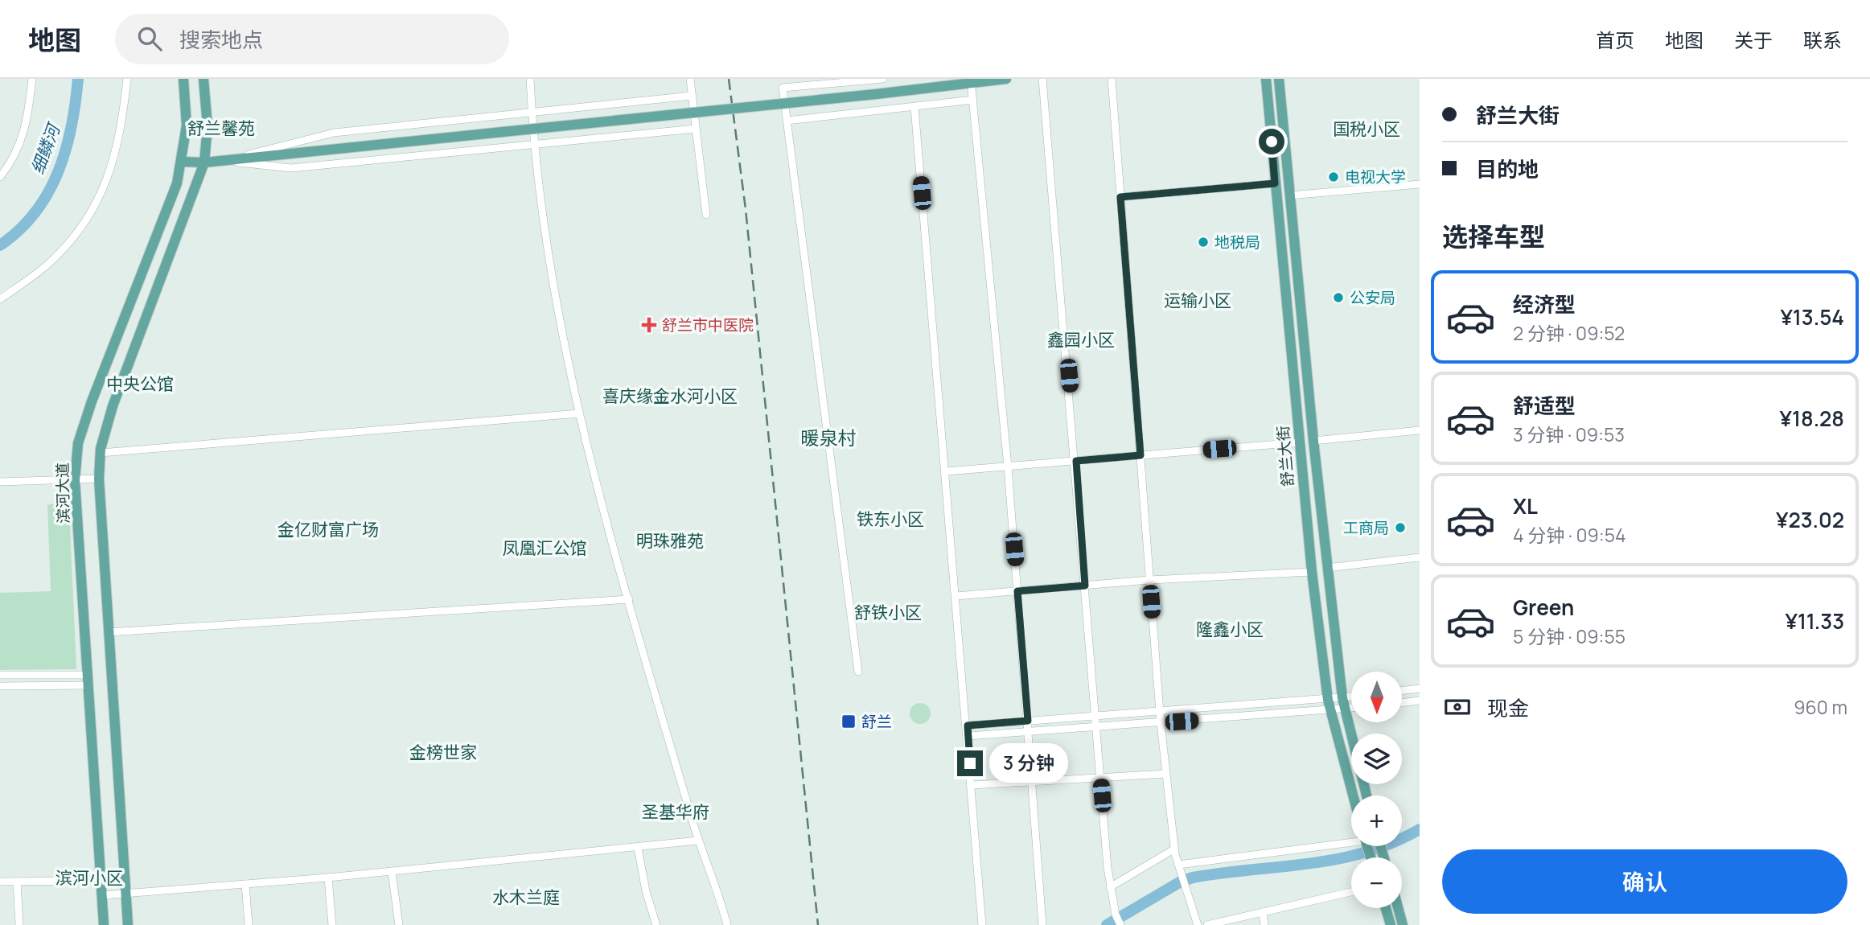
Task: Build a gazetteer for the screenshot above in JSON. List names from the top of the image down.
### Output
{
  "streets": {
    "main road": ["舒兰大街", "滨河大道"]
  },
  "districts": [
    "舒兰馨苑",
    "国税小区",
    "运输小区",
    "鑫园小区",
    "中央公馆",
    "喜庆缘金水河小区",
    "暖泉村",
    "铁东小区",
    "金亿财富广场",
    "明珠雅苑",
    "凤凰汇公馆",
    "舒铁小区",
    "隆鑫小区",
    "金榜世家",
    "圣基华府",
    "滨河小区",
    "水木兰庭"
  ],
  "water": ["细鳞河"],
  "places": {
    "other": [
      "电视大学",
      "地税局",
      "公安局",
      "工商局"
    ],
    "health": ["舒兰市中医院"],
    "transit": ["舒兰"]
  },
  "north": "bottom",
  "page": {
    "header": "地图",
    "search": "搜索地点",
    "nav": [
      "首页",
      "地图",
      "关于",
      "联系"
    ],
    "banner": ["舒兰大街", "目的地"],
    "heading": "选择车型",
    "list": [
      {
        "name": "经济型",
        "note": "2 分钟 · 09:52",
        "value": "¥13.54"
      },
      {
        "name": "舒适型",
        "note": "3 分钟 · 09:53",
        "value": "¥18.28"
      },
      {
        "name": "XL",
        "note": "4 分钟 · 09:54",
        "value": "¥23.02"
      },
      {
        "name": "Green",
        "note": "5 分钟 · 09:55",
        "value": "¥11.33"
      }
    ],
    "map_buttons": ["+", "−"],
    "pay": ["现金", "960 m"],
    "bubble": "3 分钟",
    "buttons": "确认"
  }
}
